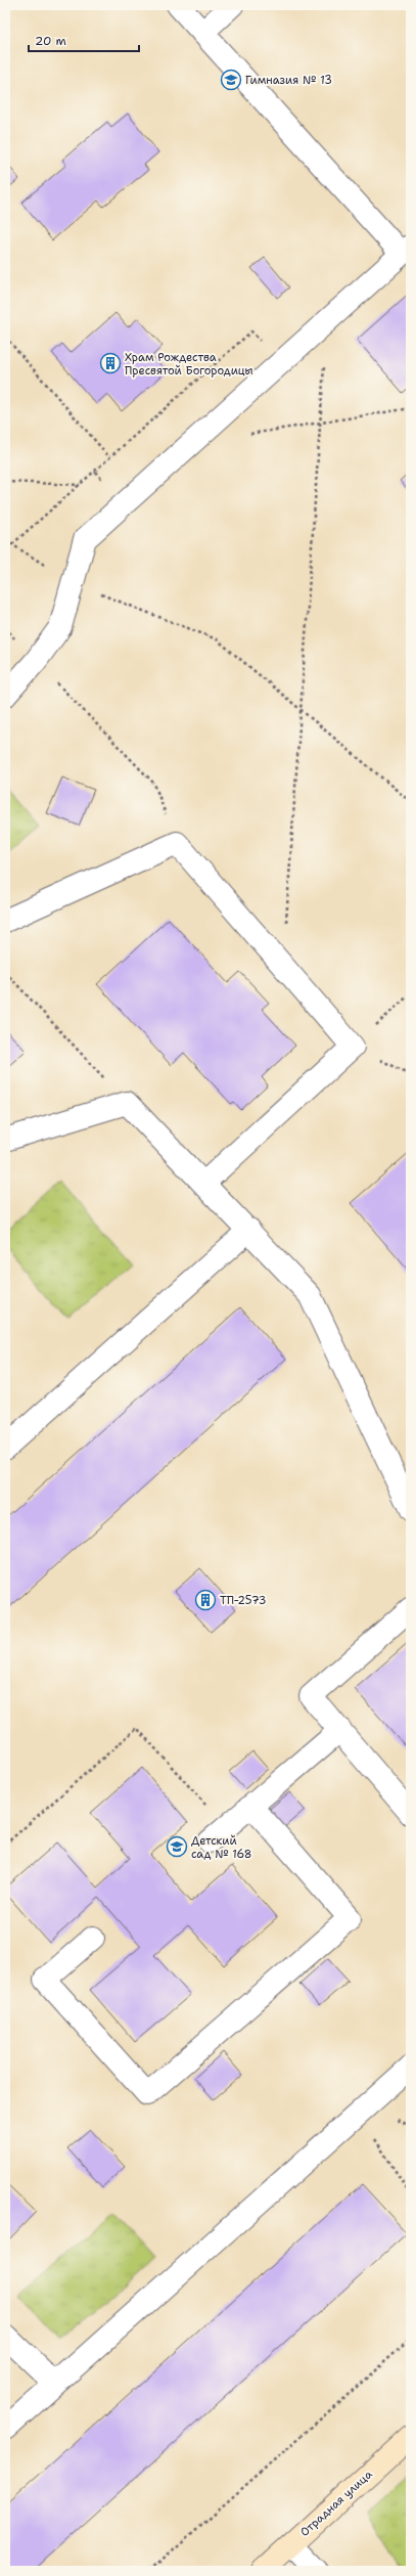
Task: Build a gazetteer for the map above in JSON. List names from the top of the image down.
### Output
{
  "streets": {
    "street": ["Отрадная улица"]
  },
  "places": {
    "school or university": ["Гимназия № 13", "Детский сад № 168"],
    "building": ["Храм Рождества Пресвятой Богородицы", "ТП-2573"]
  },
  "scale_bar": "20 m"
}
